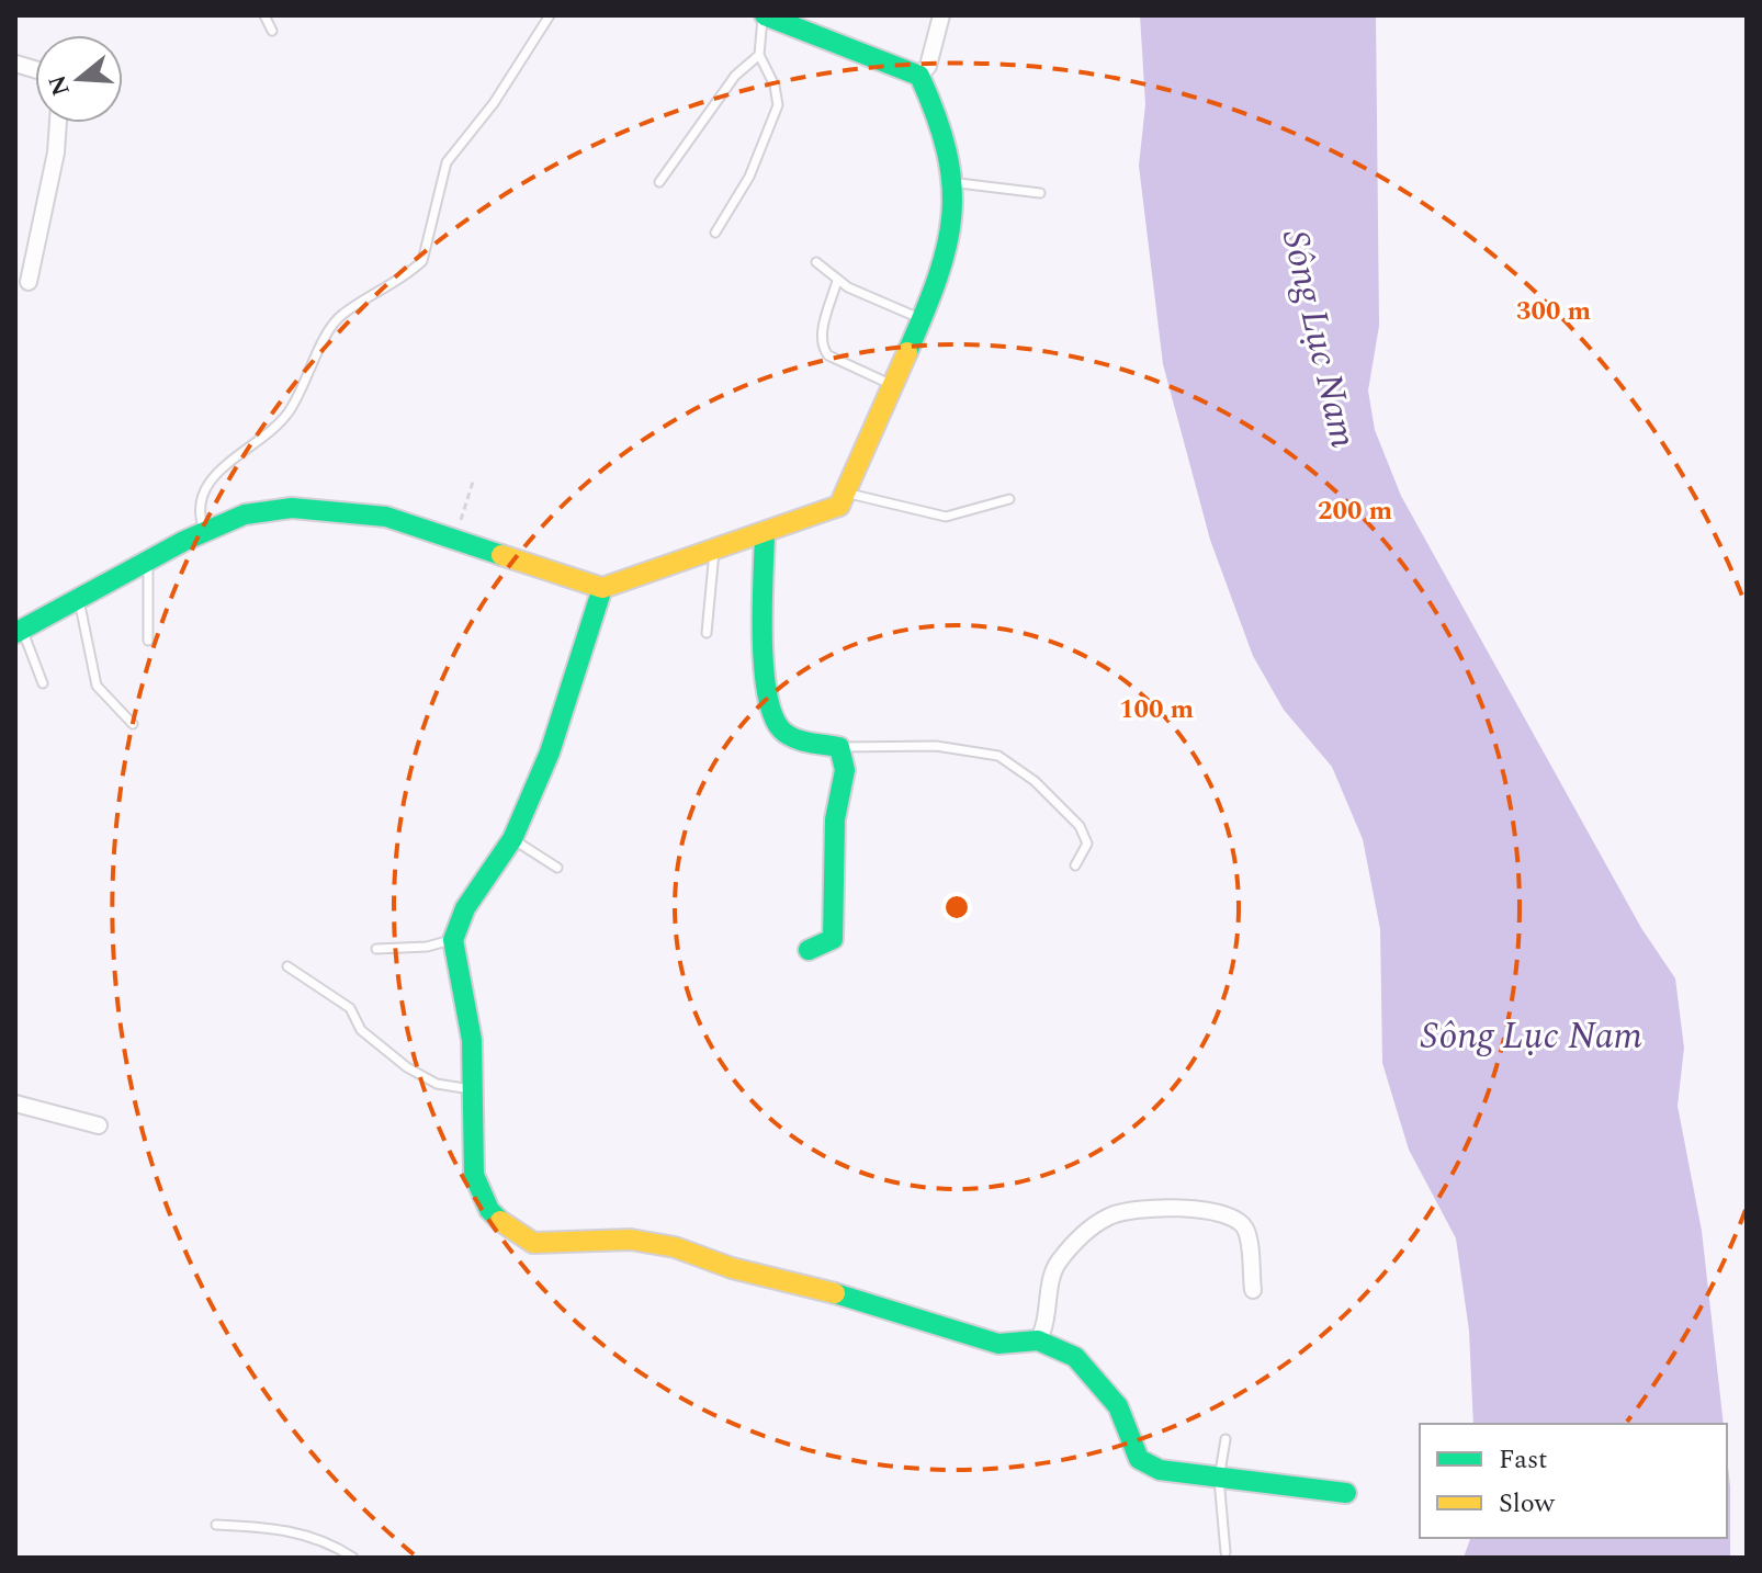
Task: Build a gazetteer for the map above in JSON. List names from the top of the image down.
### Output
{
  "water": ["Sông Lục Nam"],
  "legend": ["Fast", "Slow"],
  "north": "left",
  "rings": ["300 m", "200 m", "100 m"]
}
